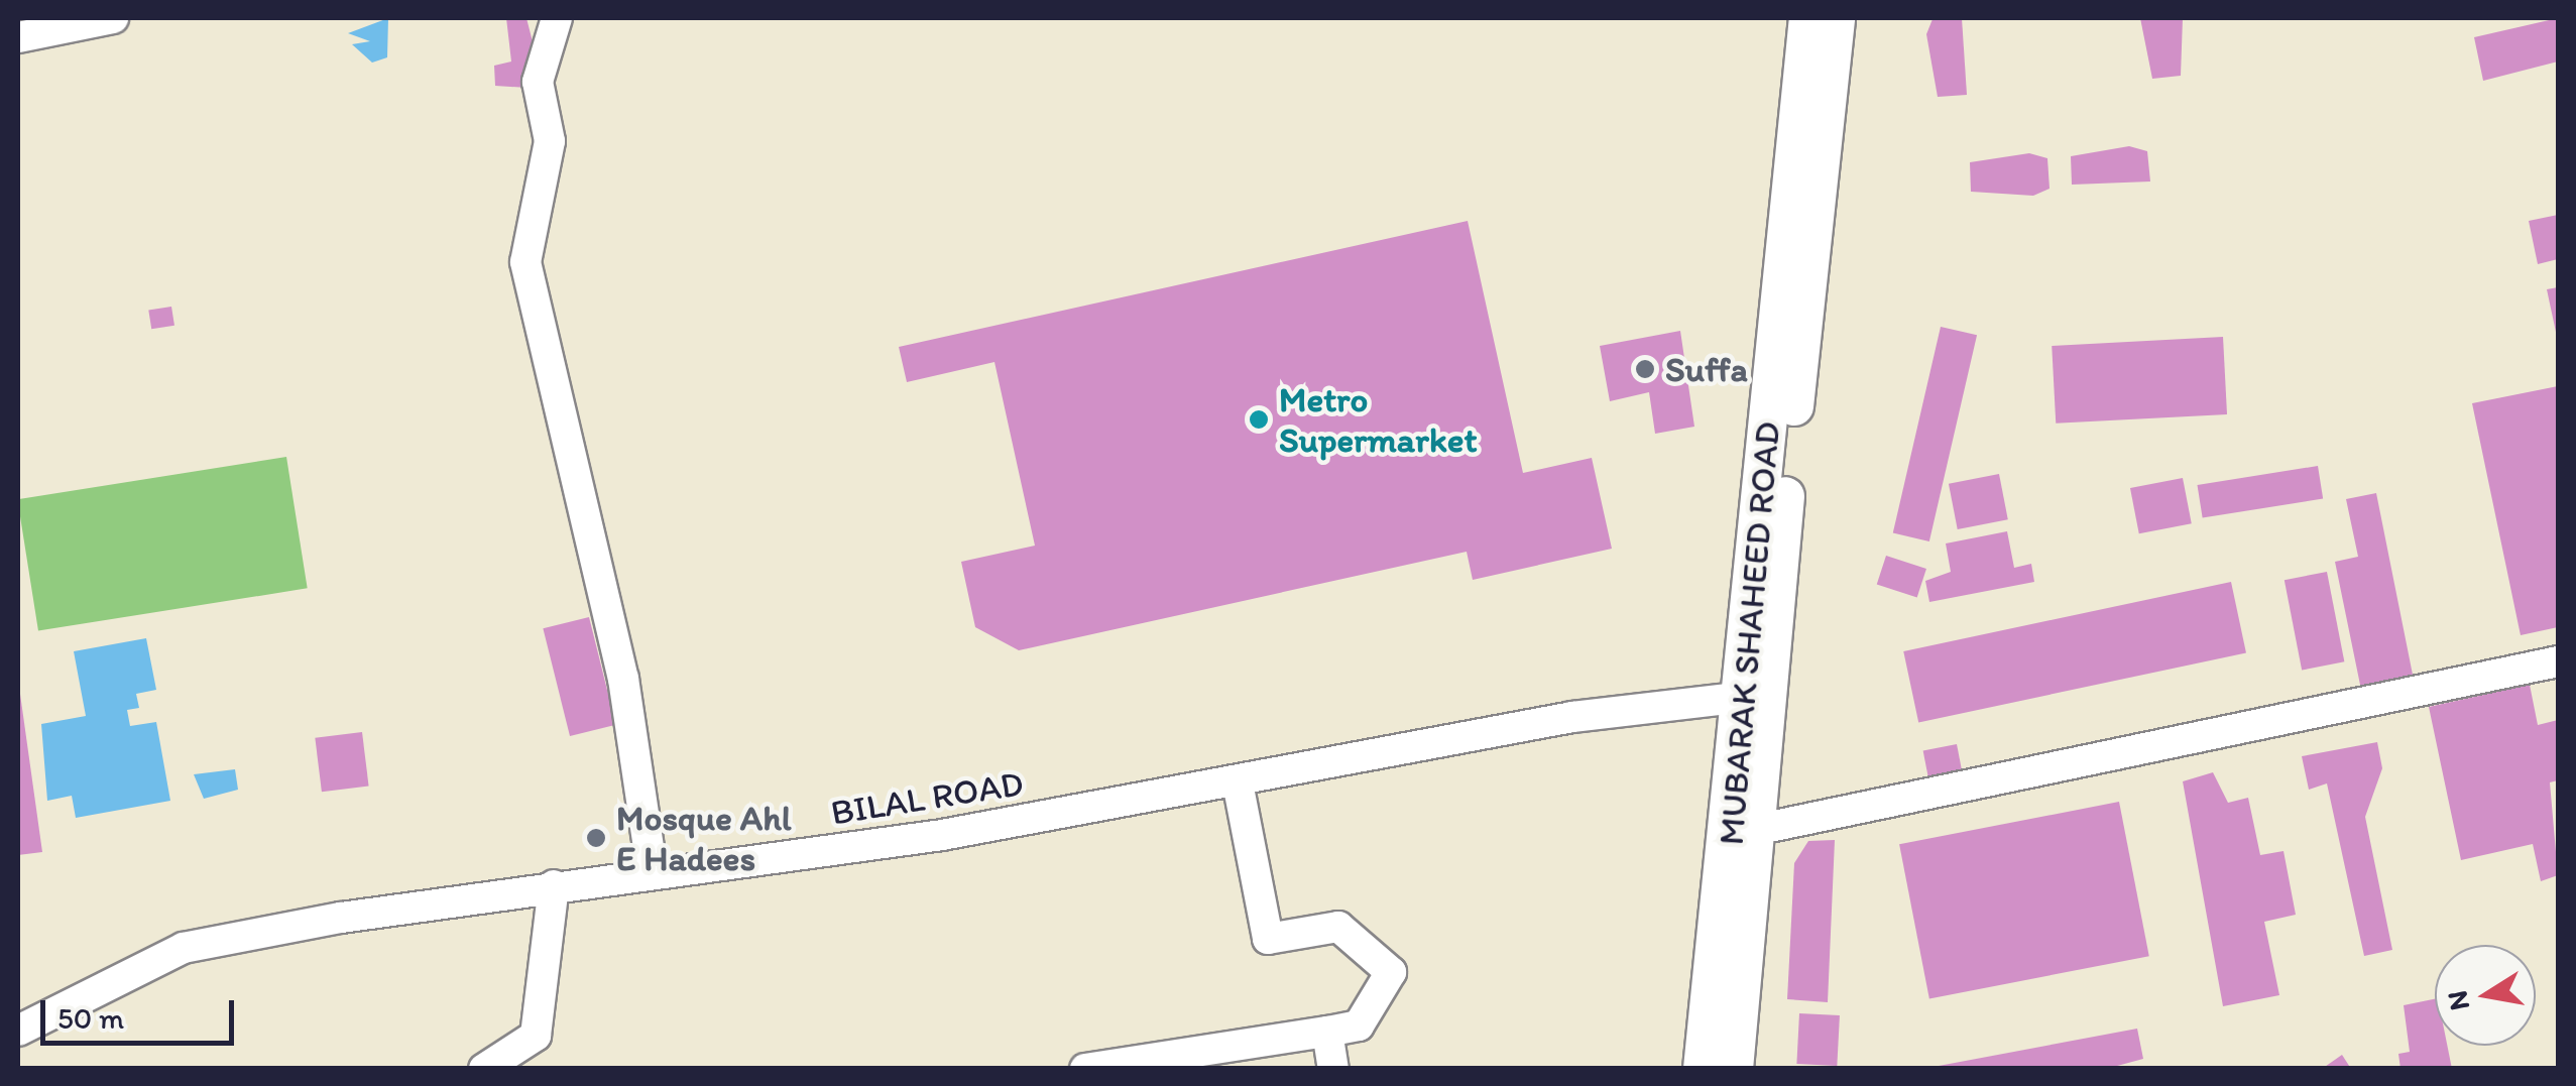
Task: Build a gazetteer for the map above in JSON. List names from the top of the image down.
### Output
{
  "streets": {
    "main road": ["MUBARAK SHAHEED ROAD"],
    "street": ["BILAL ROAD"]
  },
  "crossings": [
    ["MUBARAK SHAHEED ROAD", "BILAL ROAD"]
  ],
  "places": ["Suffa", "Metro Supermarket", "Mosque Ahl E Hadees"],
  "scale_bar": "50 m",
  "north": "left"
}
